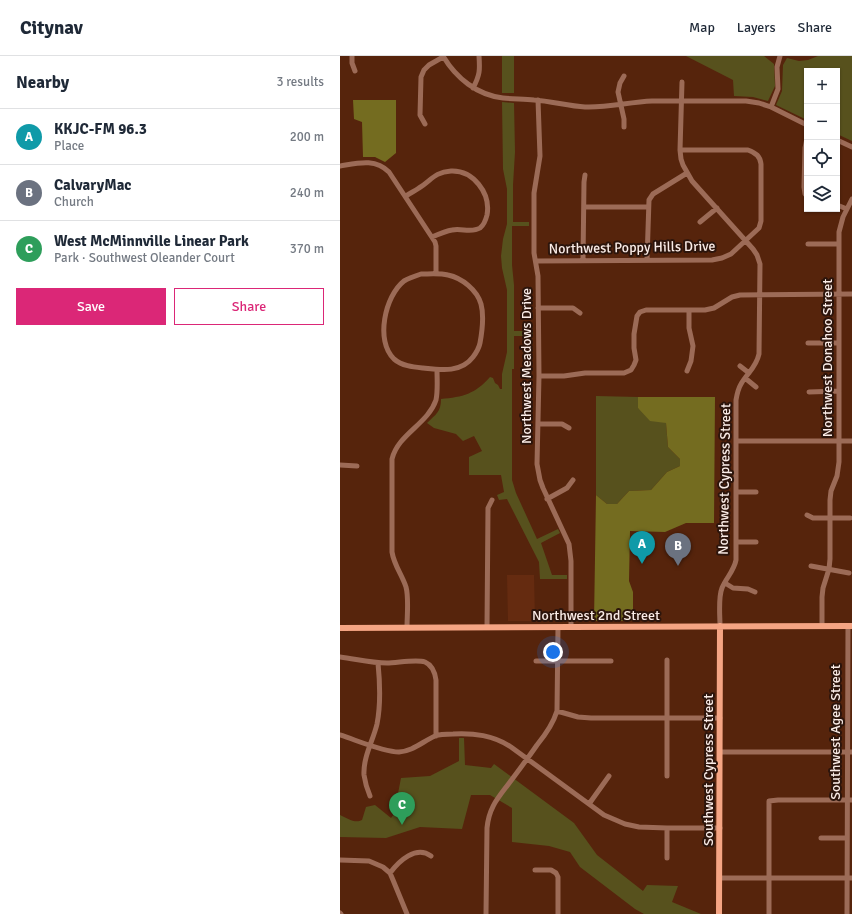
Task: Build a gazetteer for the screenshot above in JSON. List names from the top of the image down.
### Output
{
  "streets": {
    "main road": ["Northwest 2nd Street", "Southwest Cypress Street"],
    "street": [
      "Northwest Poppy Hills Drive",
      "Northwest Donahoo Street",
      "Northwest Meadows Drive",
      "Northwest Cypress Street",
      "Southwest Agee Street"
    ]
  },
  "crossings": [
    ["Northwest Poppy Hills Drive", "Northwest Meadows Drive"],
    ["Northwest Poppy Hills Drive", "Northwest Cypress Street"],
    ["Northwest Donahoo Street", "Northwest 2nd Street"],
    ["Northwest Meadows Drive", "Northwest 2nd Street"],
    ["Northwest Cypress Street", "Northwest 2nd Street"],
    ["Northwest Cypress Street", "Southwest Cypress Street"],
    ["Northwest 2nd Street", "Southwest Agee Street"],
    ["Northwest 2nd Street", "Southwest Cypress Street"]
  ],
  "page": {
    "header": "Citynav",
    "nav": ["Map", "Layers", "Share"],
    "heading": ["Nearby", "3 results"],
    "map_buttons": ["+", "−"],
    "list": [
      {
        "mark": "A",
        "name": "KKJC-FM 96.3",
        "note": "Place",
        "value": "200 m"
      },
      {
        "mark": "B",
        "name": "CalvaryMac",
        "note": "Church",
        "value": "240 m"
      },
      {
        "mark": "C",
        "name": "West McMinnville Linear Park",
        "note": "Park · Southwest Oleander Court",
        "value": "370 m"
      }
    ],
    "buttons": ["Save", "Share"],
    "pins": ["A", "B", "C"]
  }
}
